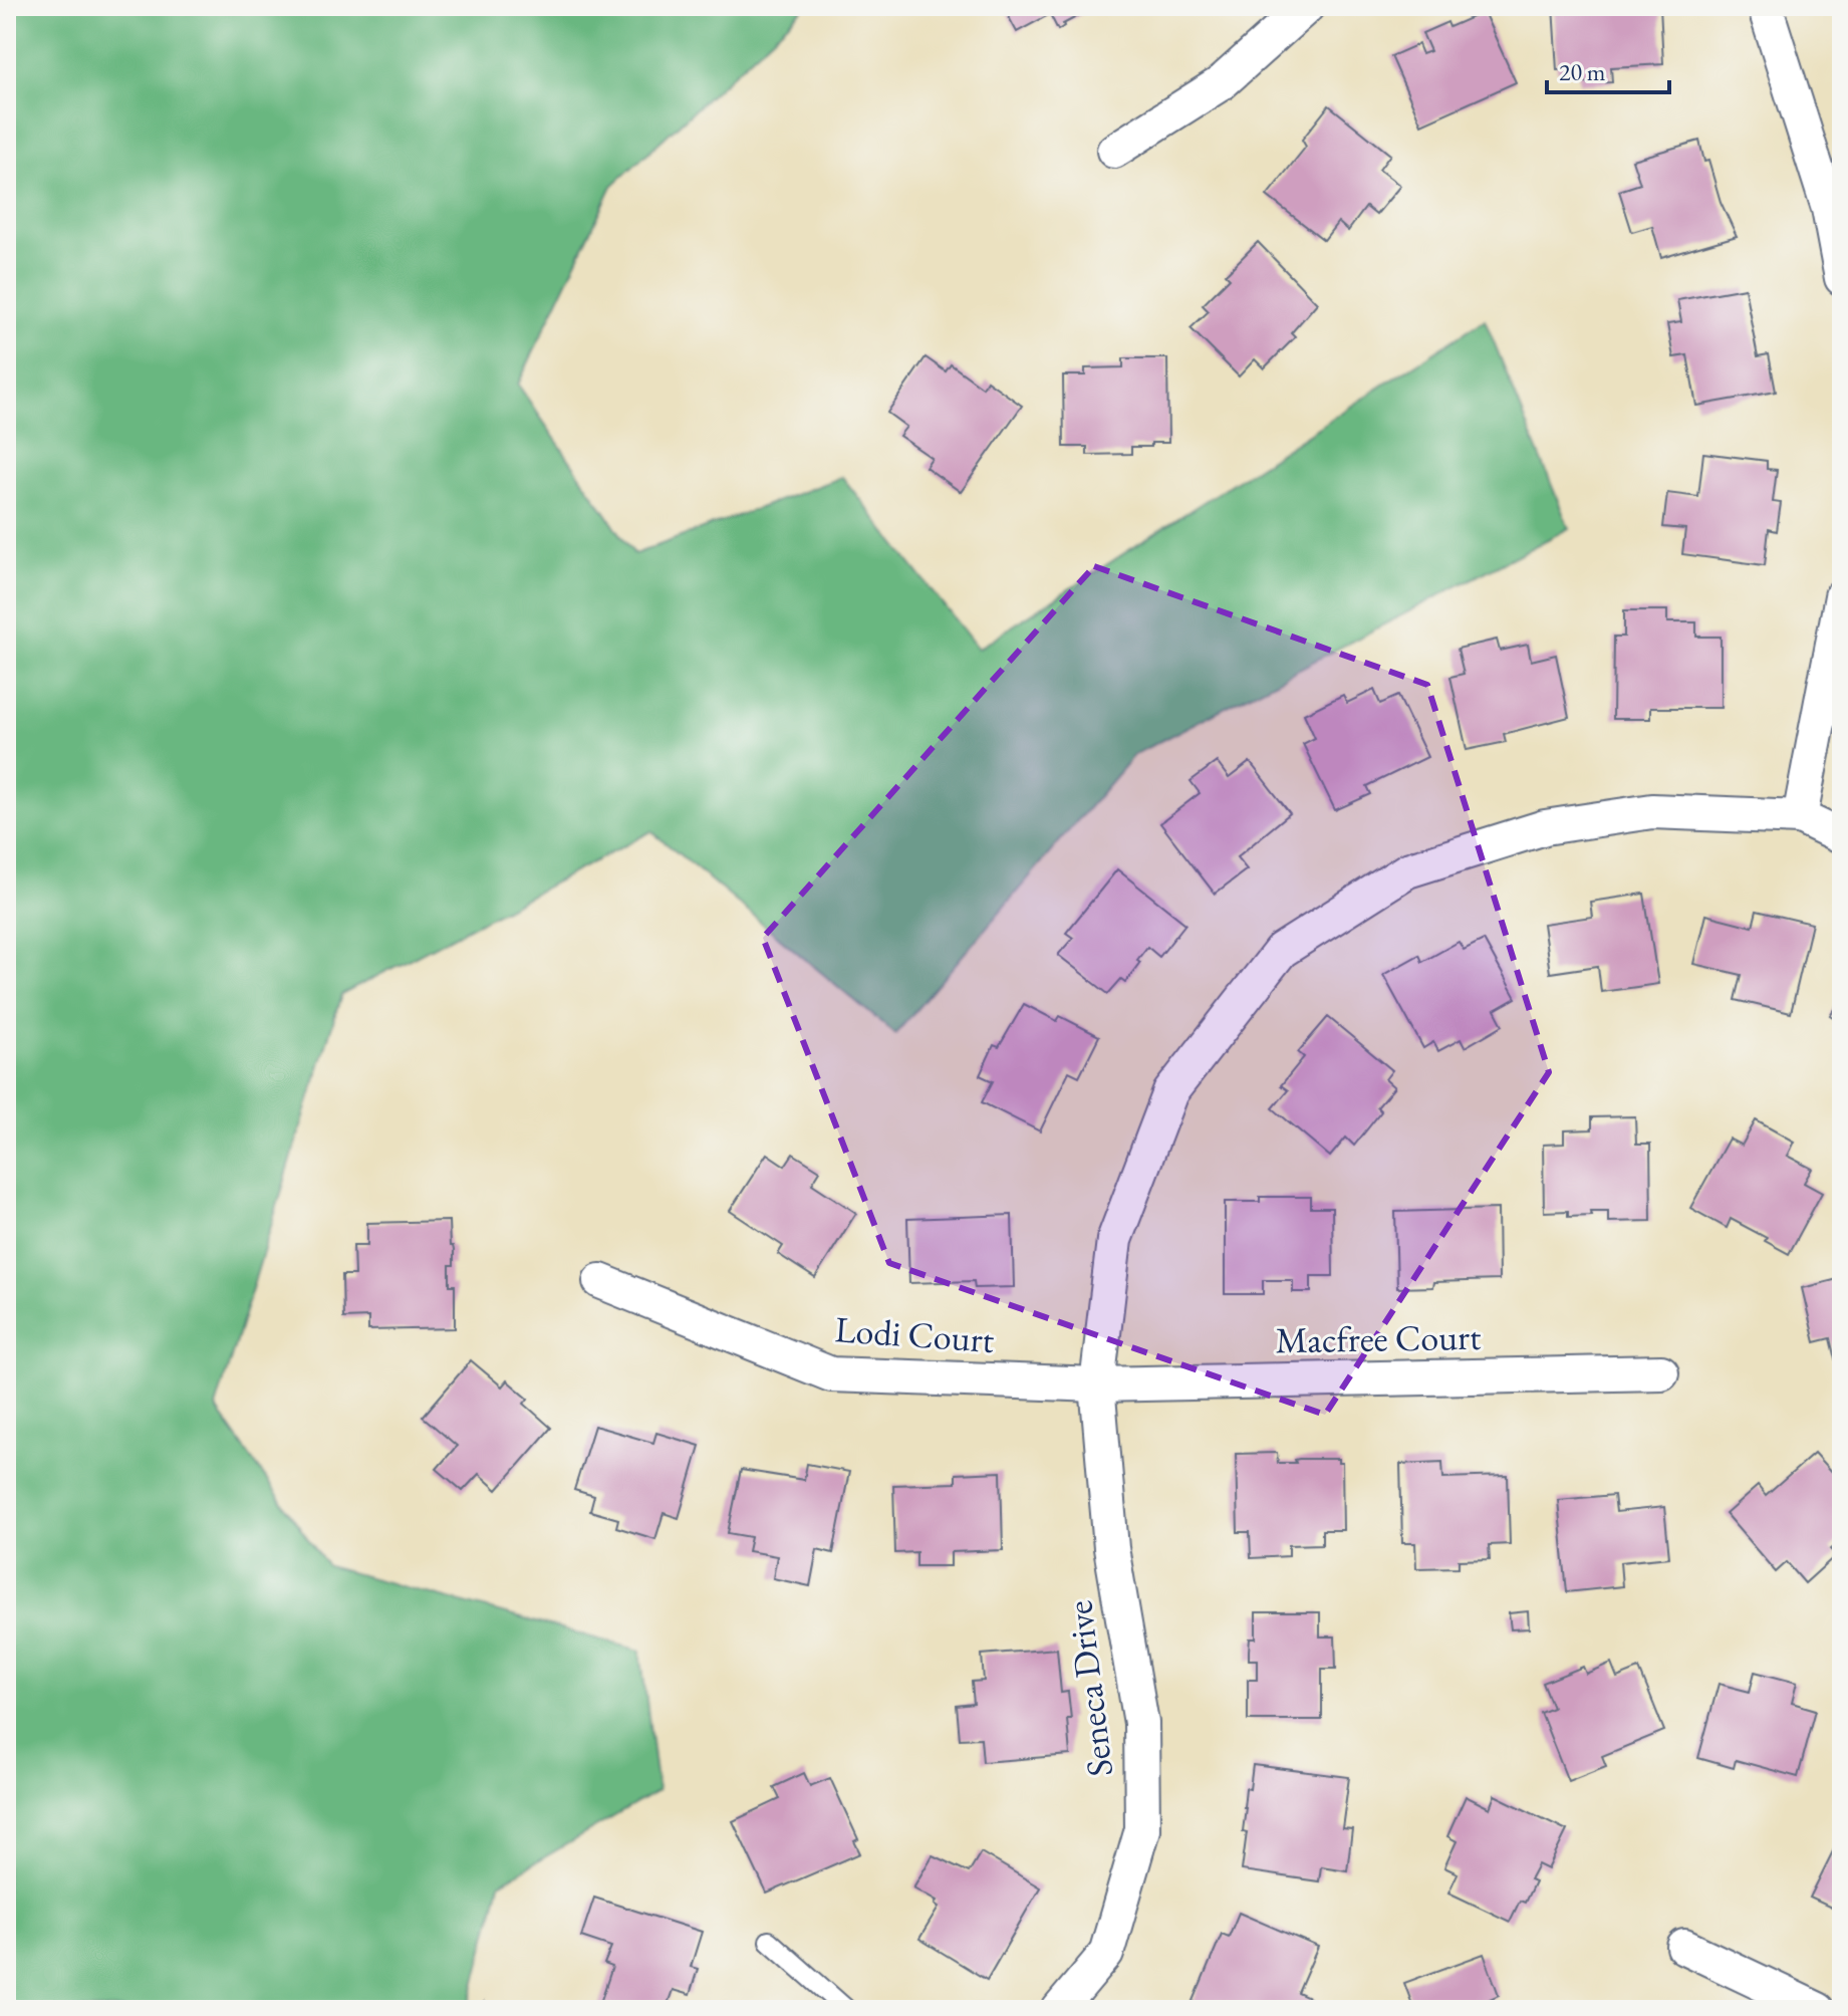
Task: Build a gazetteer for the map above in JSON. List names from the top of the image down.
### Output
{
  "streets": {
    "street": ["Lodi Court", "Macfree Court", "Seneca Drive"]
  },
  "crossings": [
    ["Lodi Court", "Macfree Court"],
    ["Lodi Court", "Seneca Drive"],
    ["Macfree Court", "Seneca Drive"]
  ],
  "scale_bar": "20 m"
}
